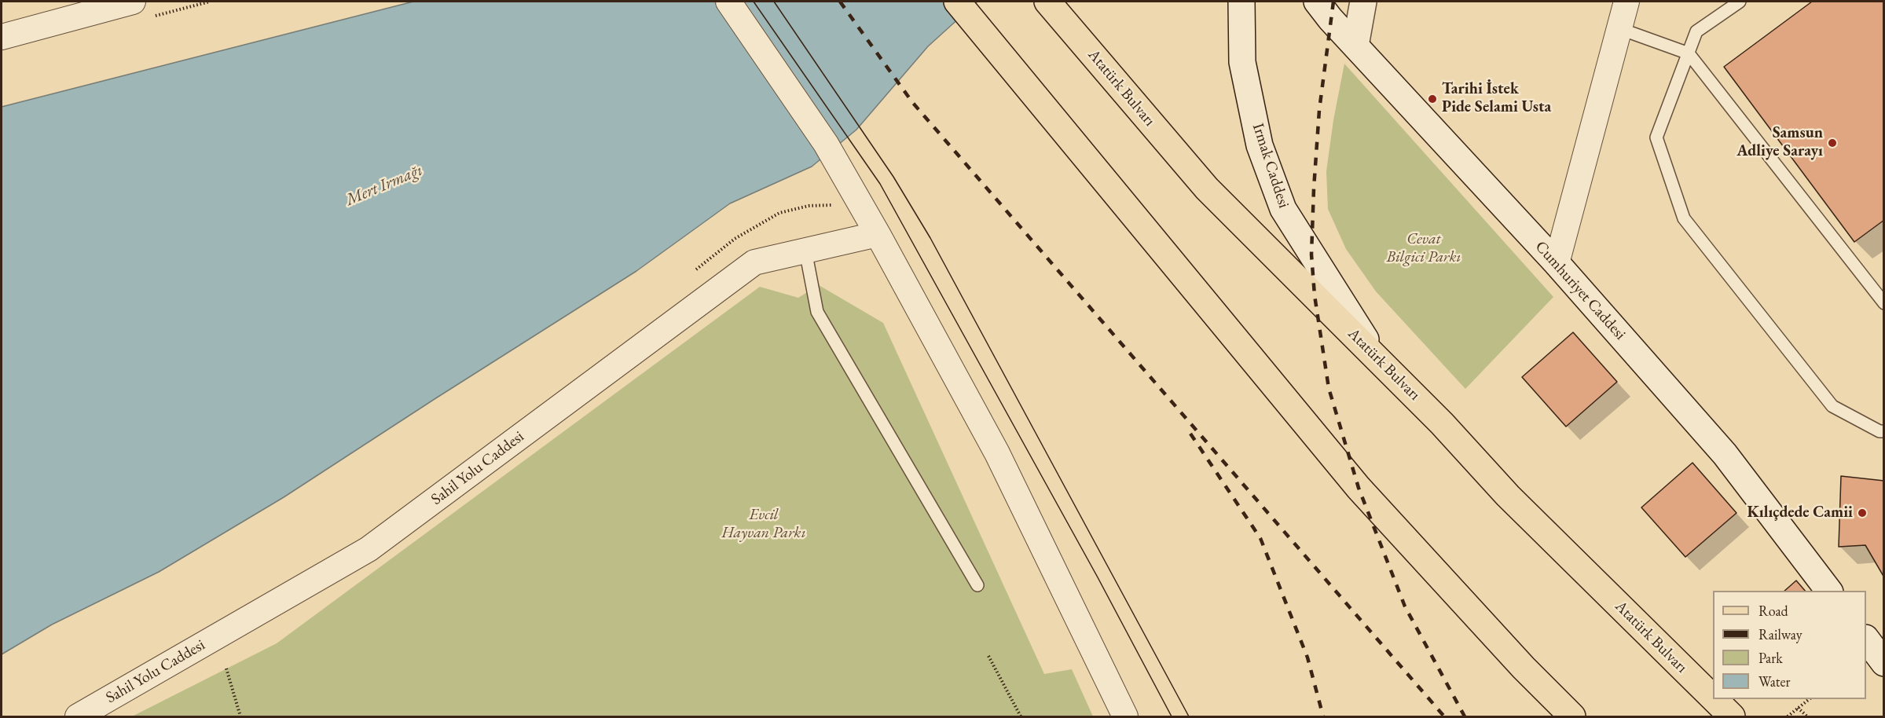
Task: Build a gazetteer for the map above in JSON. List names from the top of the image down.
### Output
{
  "streets": {
    "main road": ["Atatürk Bulvarı", "Irmak Caddesi", "Cumhuriyet Caddesi"],
    "street": ["Sahil Yolu Caddesi"]
  },
  "crossings": [
    ["Atatürk Bulvarı", "Irmak Caddesi"]
  ],
  "water": ["Mert Irmağı"],
  "parks": ["Cevat Bilgici Parkı", "Evcil Hayvan Parkı"],
  "places": ["Tarihi İstek Pide Selami Usta", "Samsun Adliye Sarayı", "Kılıçdede Camii"],
  "legend": [
    "Road",
    "Railway",
    "Park",
    "Water"
  ]
}
